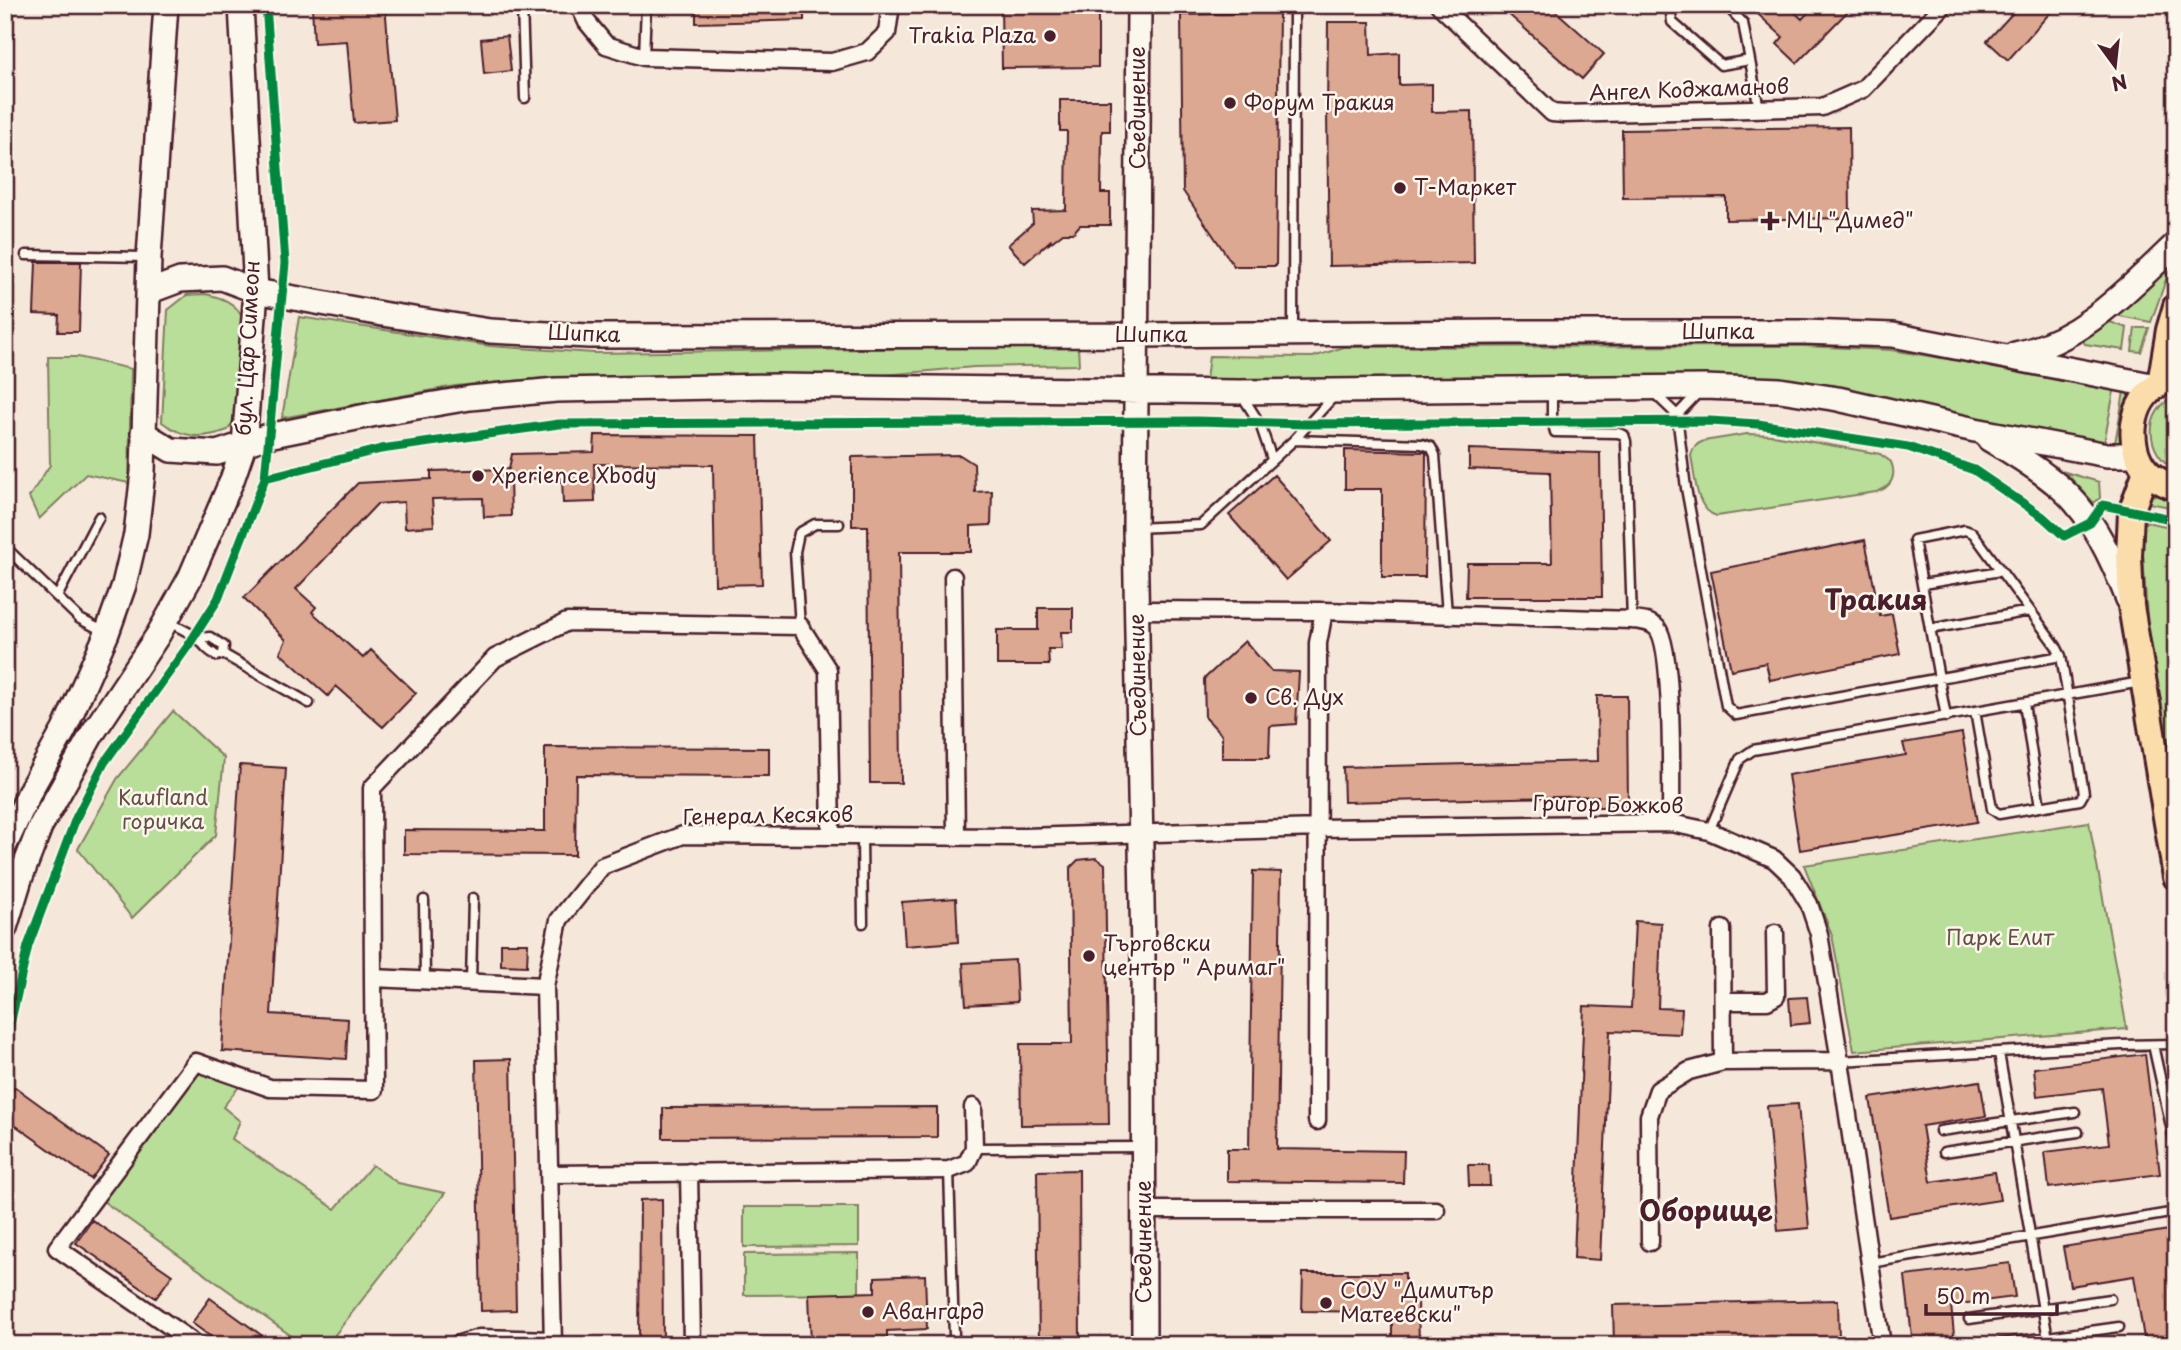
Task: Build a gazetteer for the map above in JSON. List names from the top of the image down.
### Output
{
  "streets": {
    "main road": ["Съединение", "Шипка", "бул. Цар Симеон"],
    "street": ["Ангел Коджаманов", "Григор Божков", "Генерал Кесяков"]
  },
  "crossings": [
    ["Съединение", "Шипка"],
    ["Съединение", "Григор Божков"],
    ["Съединение", "Генерал Кесяков"],
    ["Шипка", "бул. Цар Симеон"],
    ["Григор Божков", "Генерал Кесяков"]
  ],
  "districts": ["Тракия", "Оборище"],
  "parks": ["Kaufland горичка", "Парк Елит"],
  "places": {
    "other": [
      "Trakia Plaza",
      "Форум Тракия",
      "Т-Маркет",
      "Xperience Xbody",
      "Св. Дух",
      "Търговски център \" Аримаг\"",
      "СОУ \"Димитър Матеевски\"",
      "Авангард"
    ],
    "health": ["МЦ \"Димед\""]
  },
  "scale_bar": "50 m",
  "north": "bottom"
}
